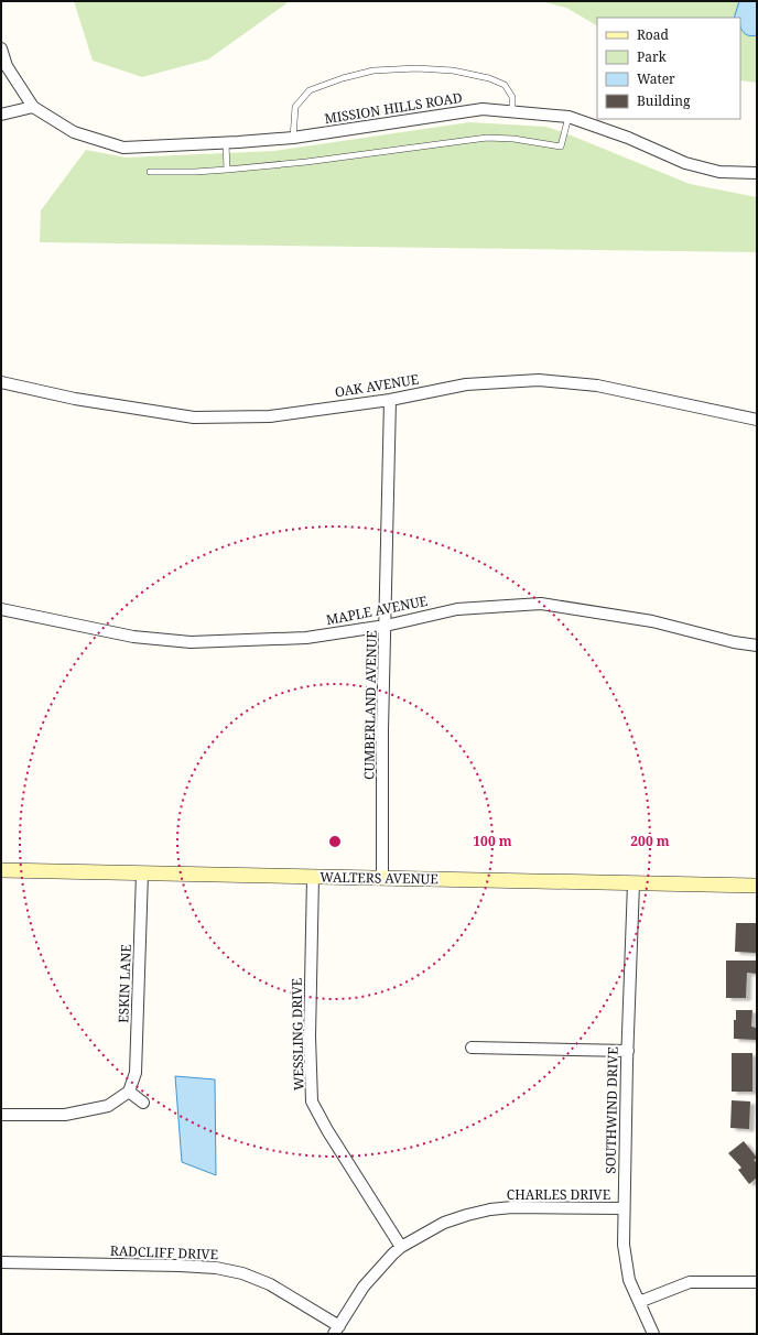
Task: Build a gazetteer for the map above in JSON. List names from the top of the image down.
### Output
{
  "streets": {
    "main road": ["WALTERS AVENUE"],
    "street": [
      "MISSION HILLS ROAD",
      "OAK AVENUE",
      "MAPLE AVENUE",
      "CUMBERLAND AVENUE",
      "ESKIN LANE",
      "WESSLING DRIVE",
      "SOUTHWIND DRIVE",
      "CHARLES DRIVE",
      "RADCLIFF DRIVE"
    ]
  },
  "crossings": [
    ["OAK AVENUE", "CUMBERLAND AVENUE"],
    ["MAPLE AVENUE", "CUMBERLAND AVENUE"],
    ["CUMBERLAND AVENUE", "WALTERS AVENUE"],
    ["WALTERS AVENUE", "ESKIN LANE"],
    ["WALTERS AVENUE", "WESSLING DRIVE"],
    ["WALTERS AVENUE", "SOUTHWIND DRIVE"],
    ["WESSLING DRIVE", "CHARLES DRIVE"],
    ["SOUTHWIND DRIVE", "CHARLES DRIVE"],
    ["CHARLES DRIVE", "RADCLIFF DRIVE"]
  ],
  "legend": [
    "Road",
    "Park",
    "Water",
    "Building"
  ],
  "rings": ["100 m", "200 m"]
}
